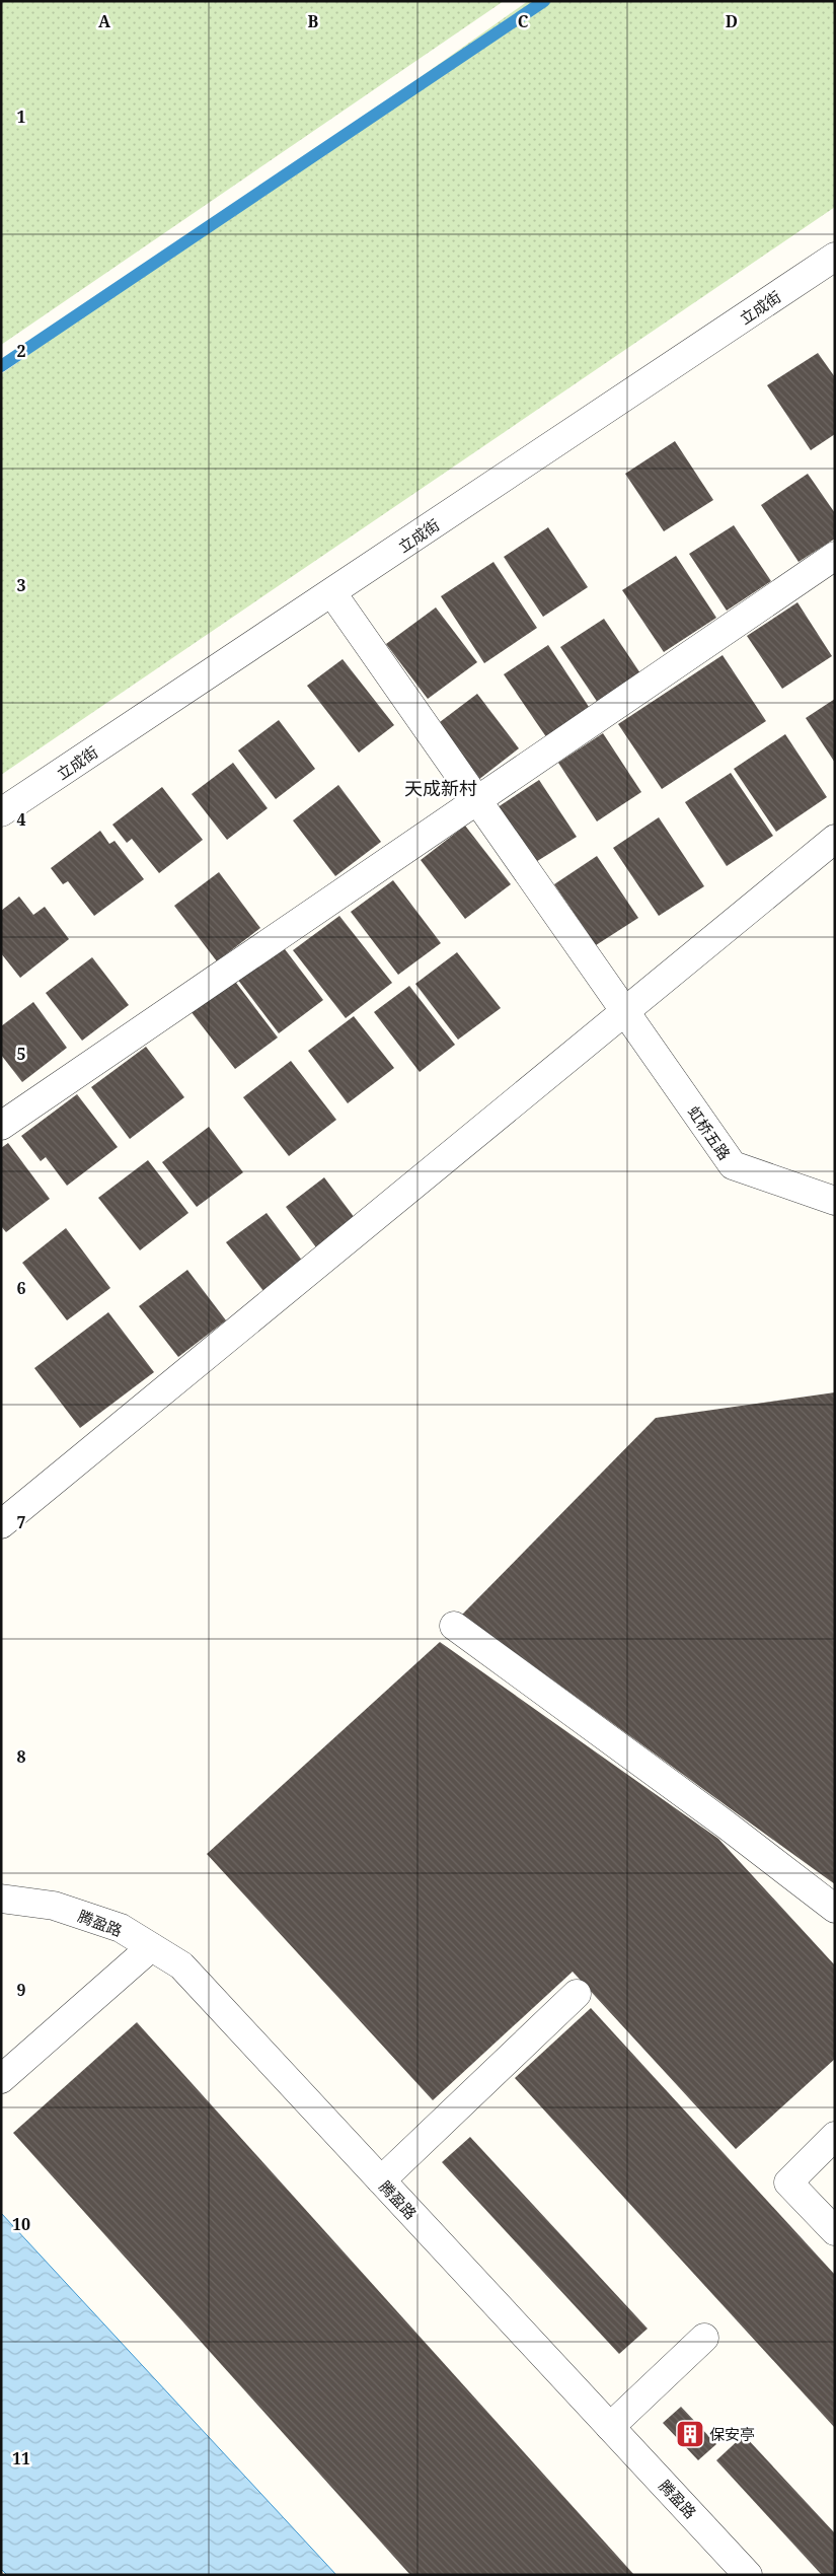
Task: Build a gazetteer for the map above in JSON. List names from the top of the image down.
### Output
{
  "streets": {
    "street": ["立成街", "虹桥五路", "腾盈路"]
  },
  "crossings": [
    ["立成街", "虹桥五路"]
  ],
  "districts": ["天成新村"],
  "places": {
    "building": ["保安亭"]
  },
  "grid": {
    "columns": [
      "A",
      "B",
      "C",
      "D"
    ],
    "rows": [
      "1",
      "2",
      "3",
      "4",
      "5",
      "6",
      "7",
      "8",
      "9",
      "10",
      "11"
    ]
  }
}
